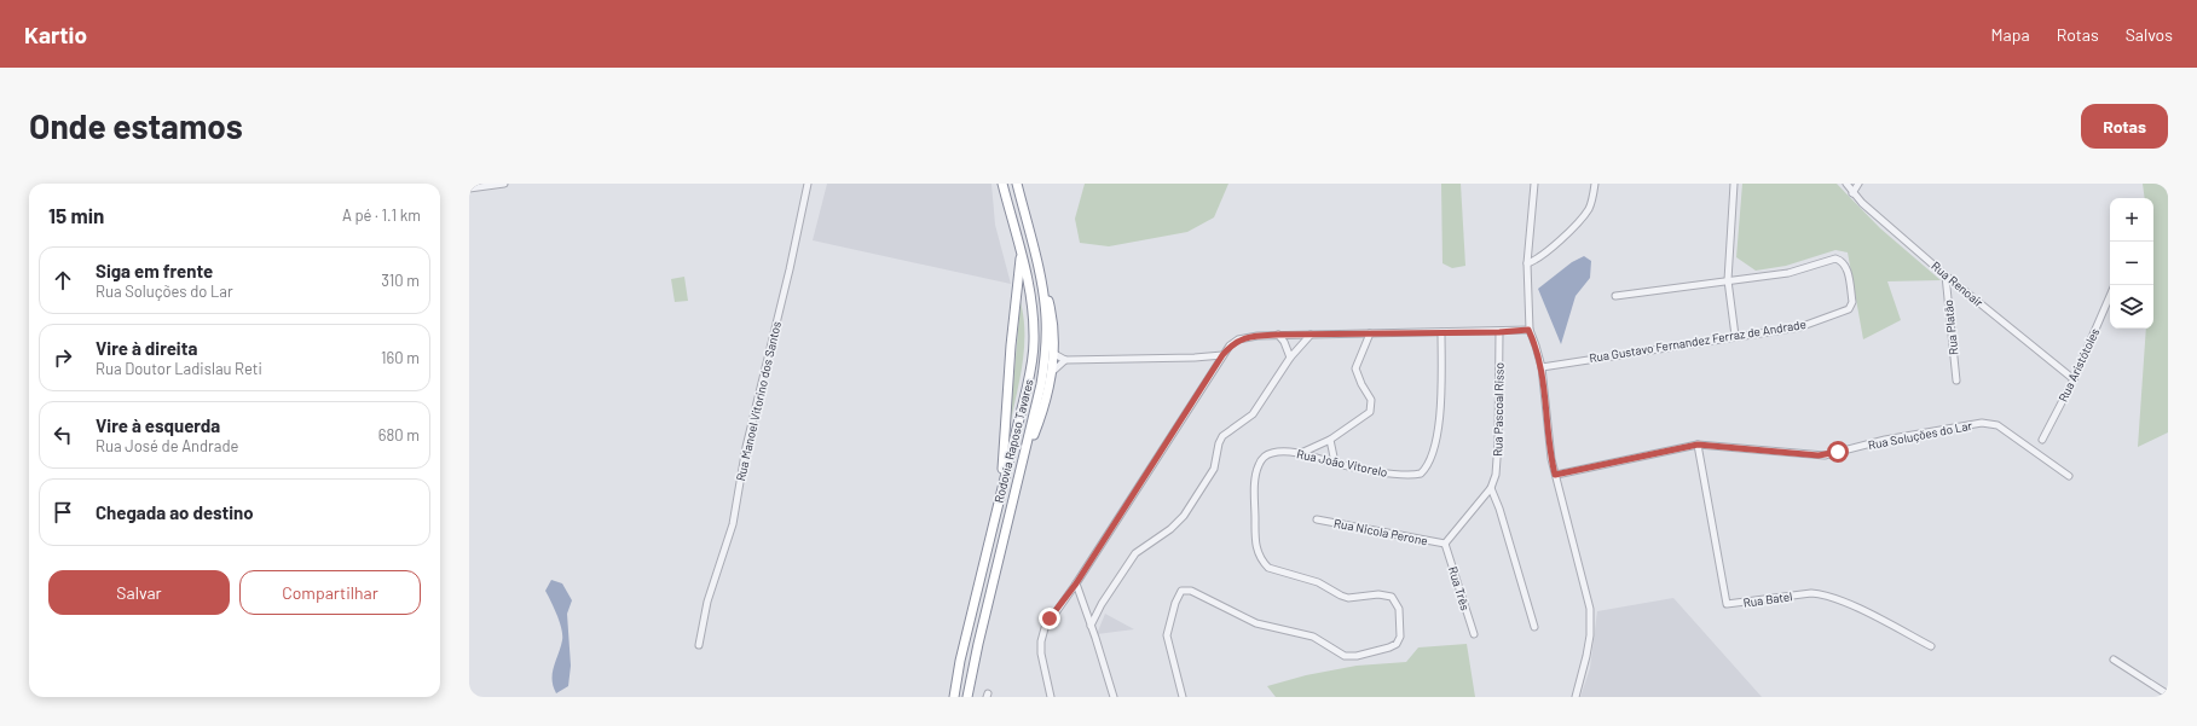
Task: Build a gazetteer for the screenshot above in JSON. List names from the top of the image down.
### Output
{
  "streets": {
    "highway": ["Rodovia Raposo Tavares"],
    "street": [
      "Rua Renoair",
      "Rua Platão",
      "Rua Gustavo Fernandez Ferraz de Andrade",
      "Rua Aristótoles",
      "Rua Manoel Vitorino dos Santos",
      "Rua Pascoal Risso",
      "Rua Soluções do Lar",
      "Rua João Vitorelo",
      "Rua Nicola Perone",
      "Rua Três",
      "Rua Batel"
    ]
  },
  "crossings": [
    ["Rua Renoair", "Rua Platão"],
    ["Rua Renoair", "Rua Aristótoles"],
    ["Rua Pascoal Risso", "Rua Nicola Perone"],
    ["Rua Pascoal Risso", "Rua Três"],
    ["Rua Soluções do Lar", "Rua Batel"],
    ["Rua Nicola Perone", "Rua Três"]
  ],
  "page": {
    "header": "Kartio",
    "nav": ["Mapa", "Rotas", "Salvos"],
    "buttons": [
      "Rotas",
      ["Salvar", "Compartilhar"]
    ],
    "title": "Onde estamos",
    "heading": ["15 min", "A pé · 1.1 km"],
    "map_buttons": ["+", "−"],
    "list": [
      ["Siga em frente", "Rua Soluções do Lar", "310 m"],
      ["Vire à direita", "Rua Doutor Ladislau Reti", "160 m"],
      ["Vire à esquerda", "Rua José de Andrade", "680 m"],
      "Chegada ao destino"
    ]
  }
}
